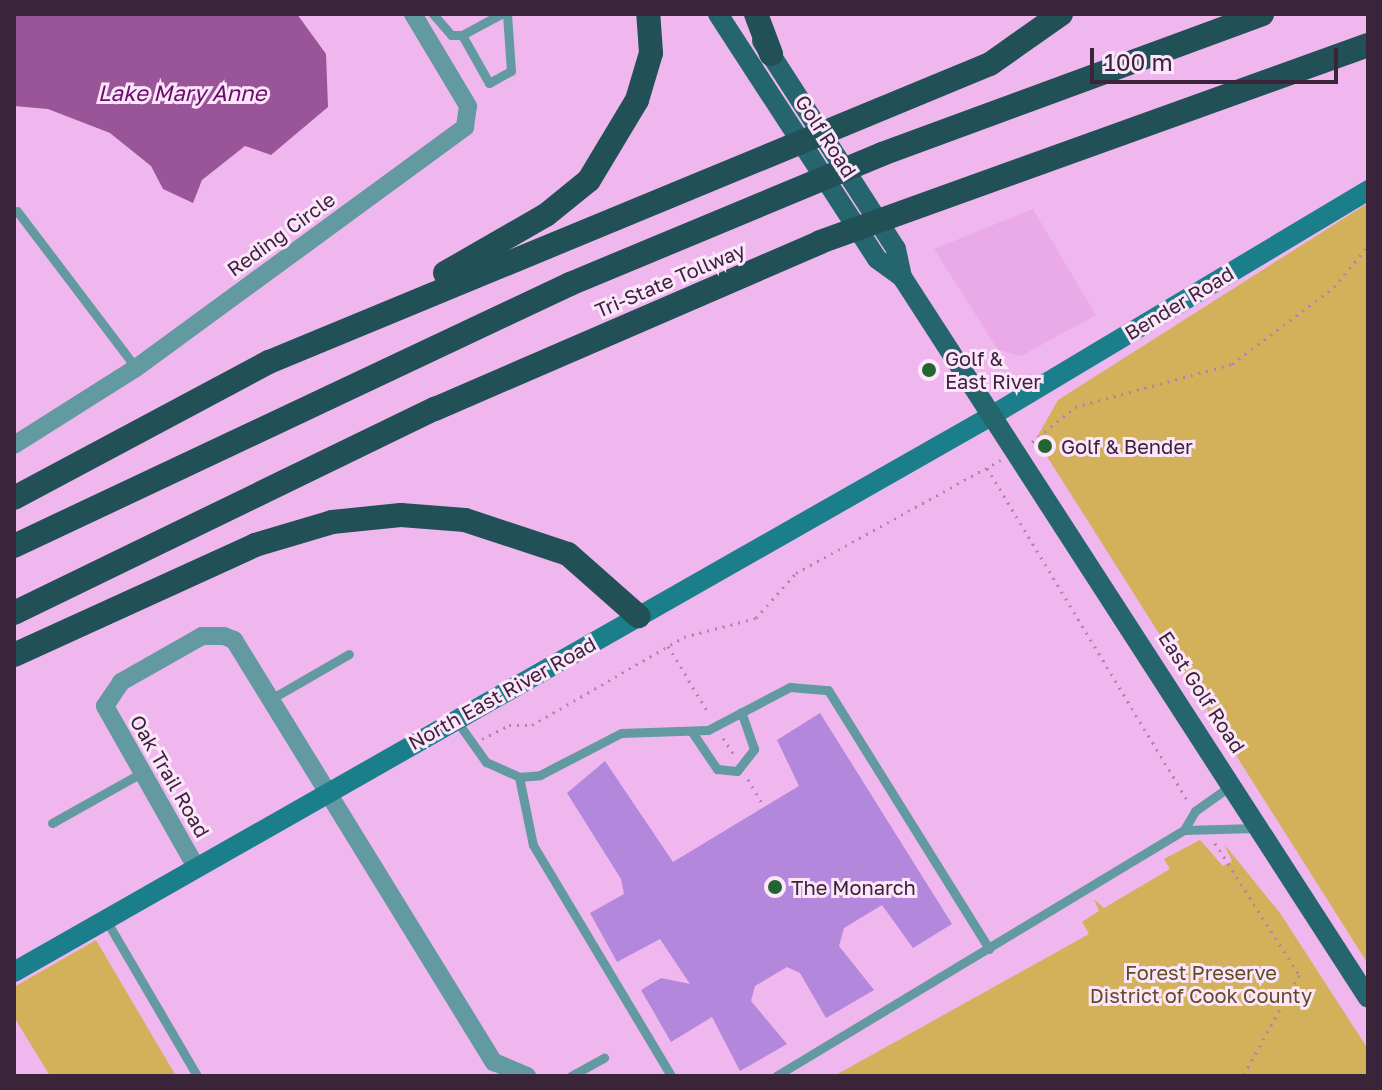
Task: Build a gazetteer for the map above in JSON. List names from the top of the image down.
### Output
{
  "streets": {
    "highway": ["Tri-State Tollway"],
    "main road": ["Golf Road", "East Golf Road"],
    "street": [
      "Reding Circle",
      "Bender Road",
      "North East River Road",
      "Oak Trail Road"
    ]
  },
  "crossings": [
    ["Golf Road", "Bender Road"],
    ["Golf Road", "East Golf Road"],
    ["Golf Road", "North East River Road"],
    ["Bender Road", "East Golf Road"],
    ["Bender Road", "North East River Road"],
    ["East Golf Road", "North East River Road"],
    ["North East River Road", "Oak Trail Road"]
  ],
  "water": ["Lake Mary Anne"],
  "parks": ["Forest Preserve District of Cook County"],
  "places": ["Golf & East River", "Golf & Bender", "The Monarch"],
  "scale_bar": "100 m"
}
